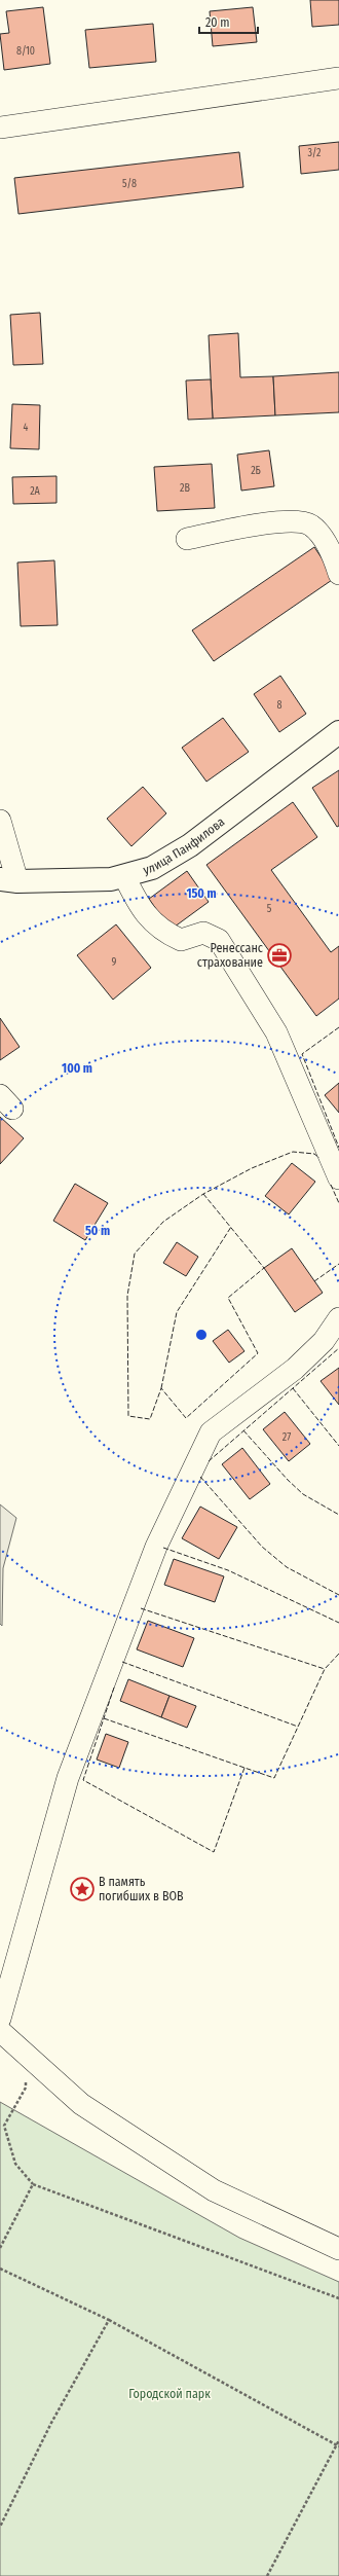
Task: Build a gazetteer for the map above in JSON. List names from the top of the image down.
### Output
{
  "streets": {
    "main road": ["улица Панфилова"]
  },
  "parks": ["Городской парк"],
  "places": {
    "office": ["Ренессанс страхование"],
    "place": ["В память погибших в ВОВ"]
  },
  "house_numbers": [
    "8/10",
    "3/2",
    "5/8",
    "4",
    "2Б",
    "2В",
    "2А",
    "8",
    "5",
    "9",
    "27"
  ],
  "scale_bar": "20 m",
  "rings": ["150 m", "100 m", "50 m"]
}
